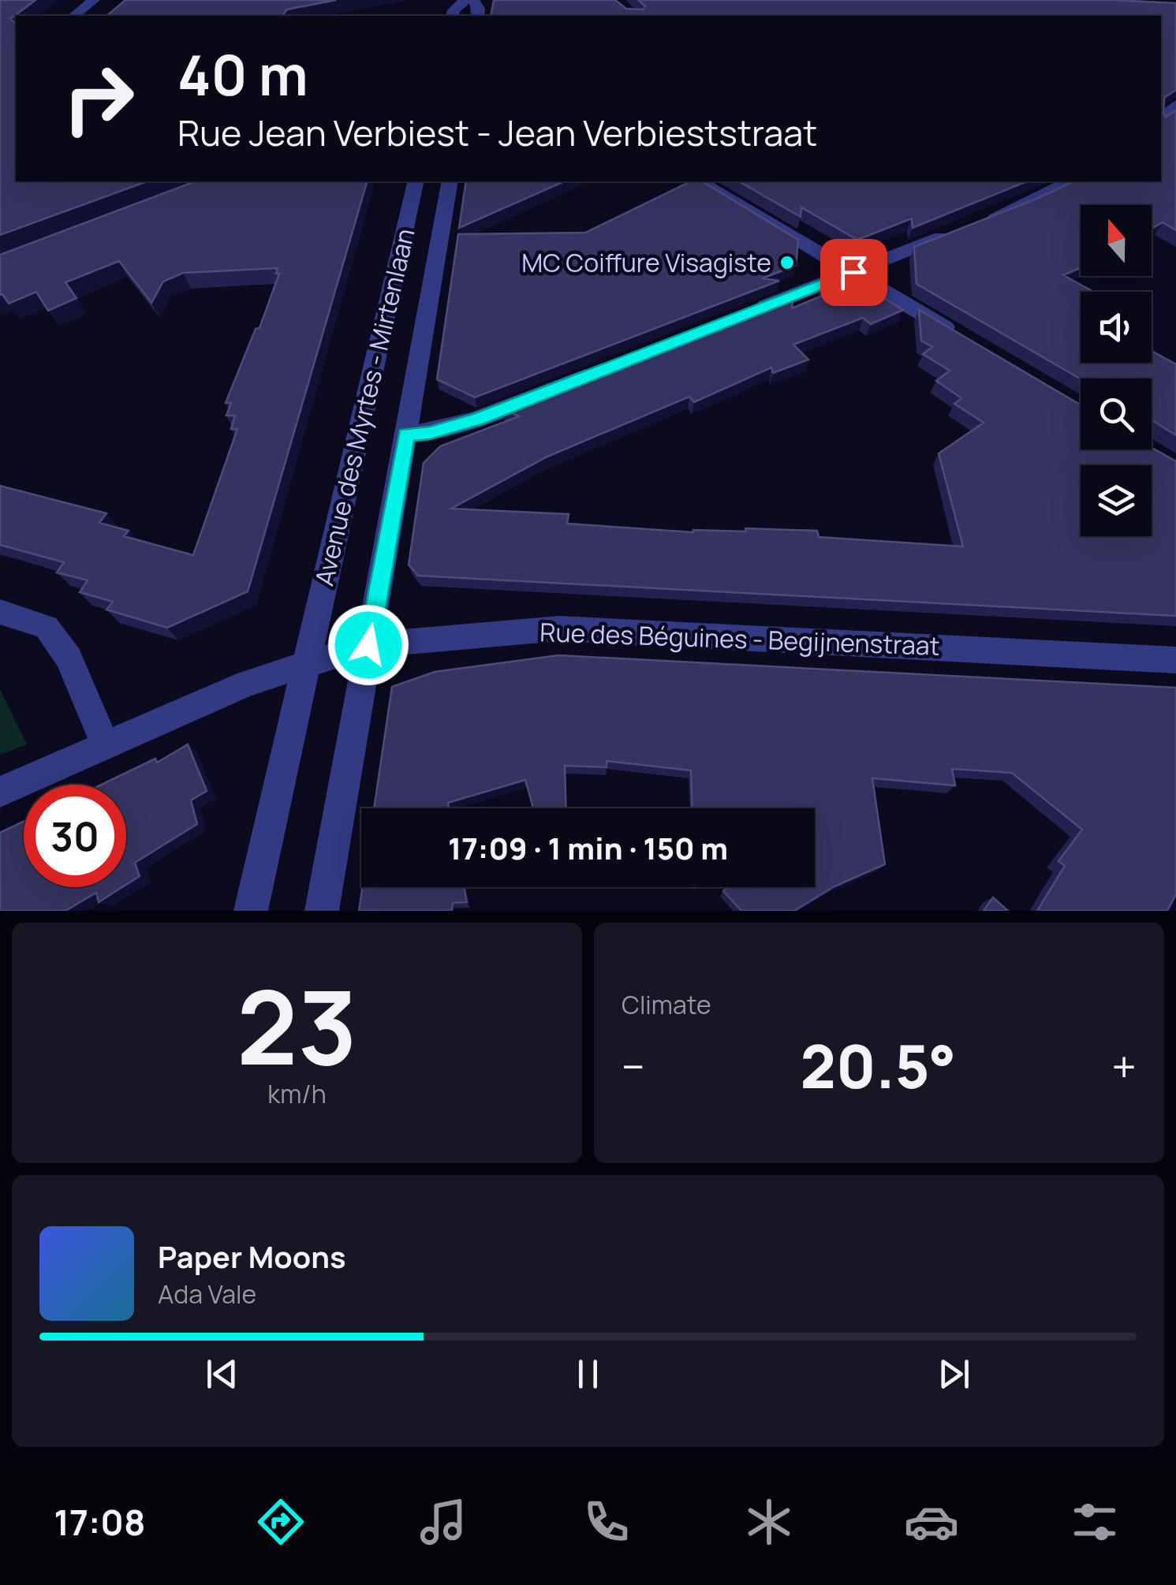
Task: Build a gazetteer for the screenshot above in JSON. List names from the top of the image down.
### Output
{
  "streets": {
    "street": ["Avenue des Myrtes - Mirtenlaan", "Rue des Béguines - Begijnenstraat"]
  },
  "crossings": [
    ["Avenue des Myrtes - Mirtenlaan", "Rue des Béguines - Begijnenstraat"]
  ],
  "places": ["MC Coiffure Visagiste"],
  "north": "top",
  "page": {
    "turn": ["40 m", "Rue Jean Verbiest - Jean Verbieststraat"],
    "limit": "30",
    "trip": "17:09 · 1 min · 150 m",
    "tile": [
      ["23", "km/h"],
      "Climate"
    ],
    "heat": ["−", "20.5°", "+"],
    "song": ["Paper Moons", "Ada Vale"],
    "tabs": "17:08"
  }
}
